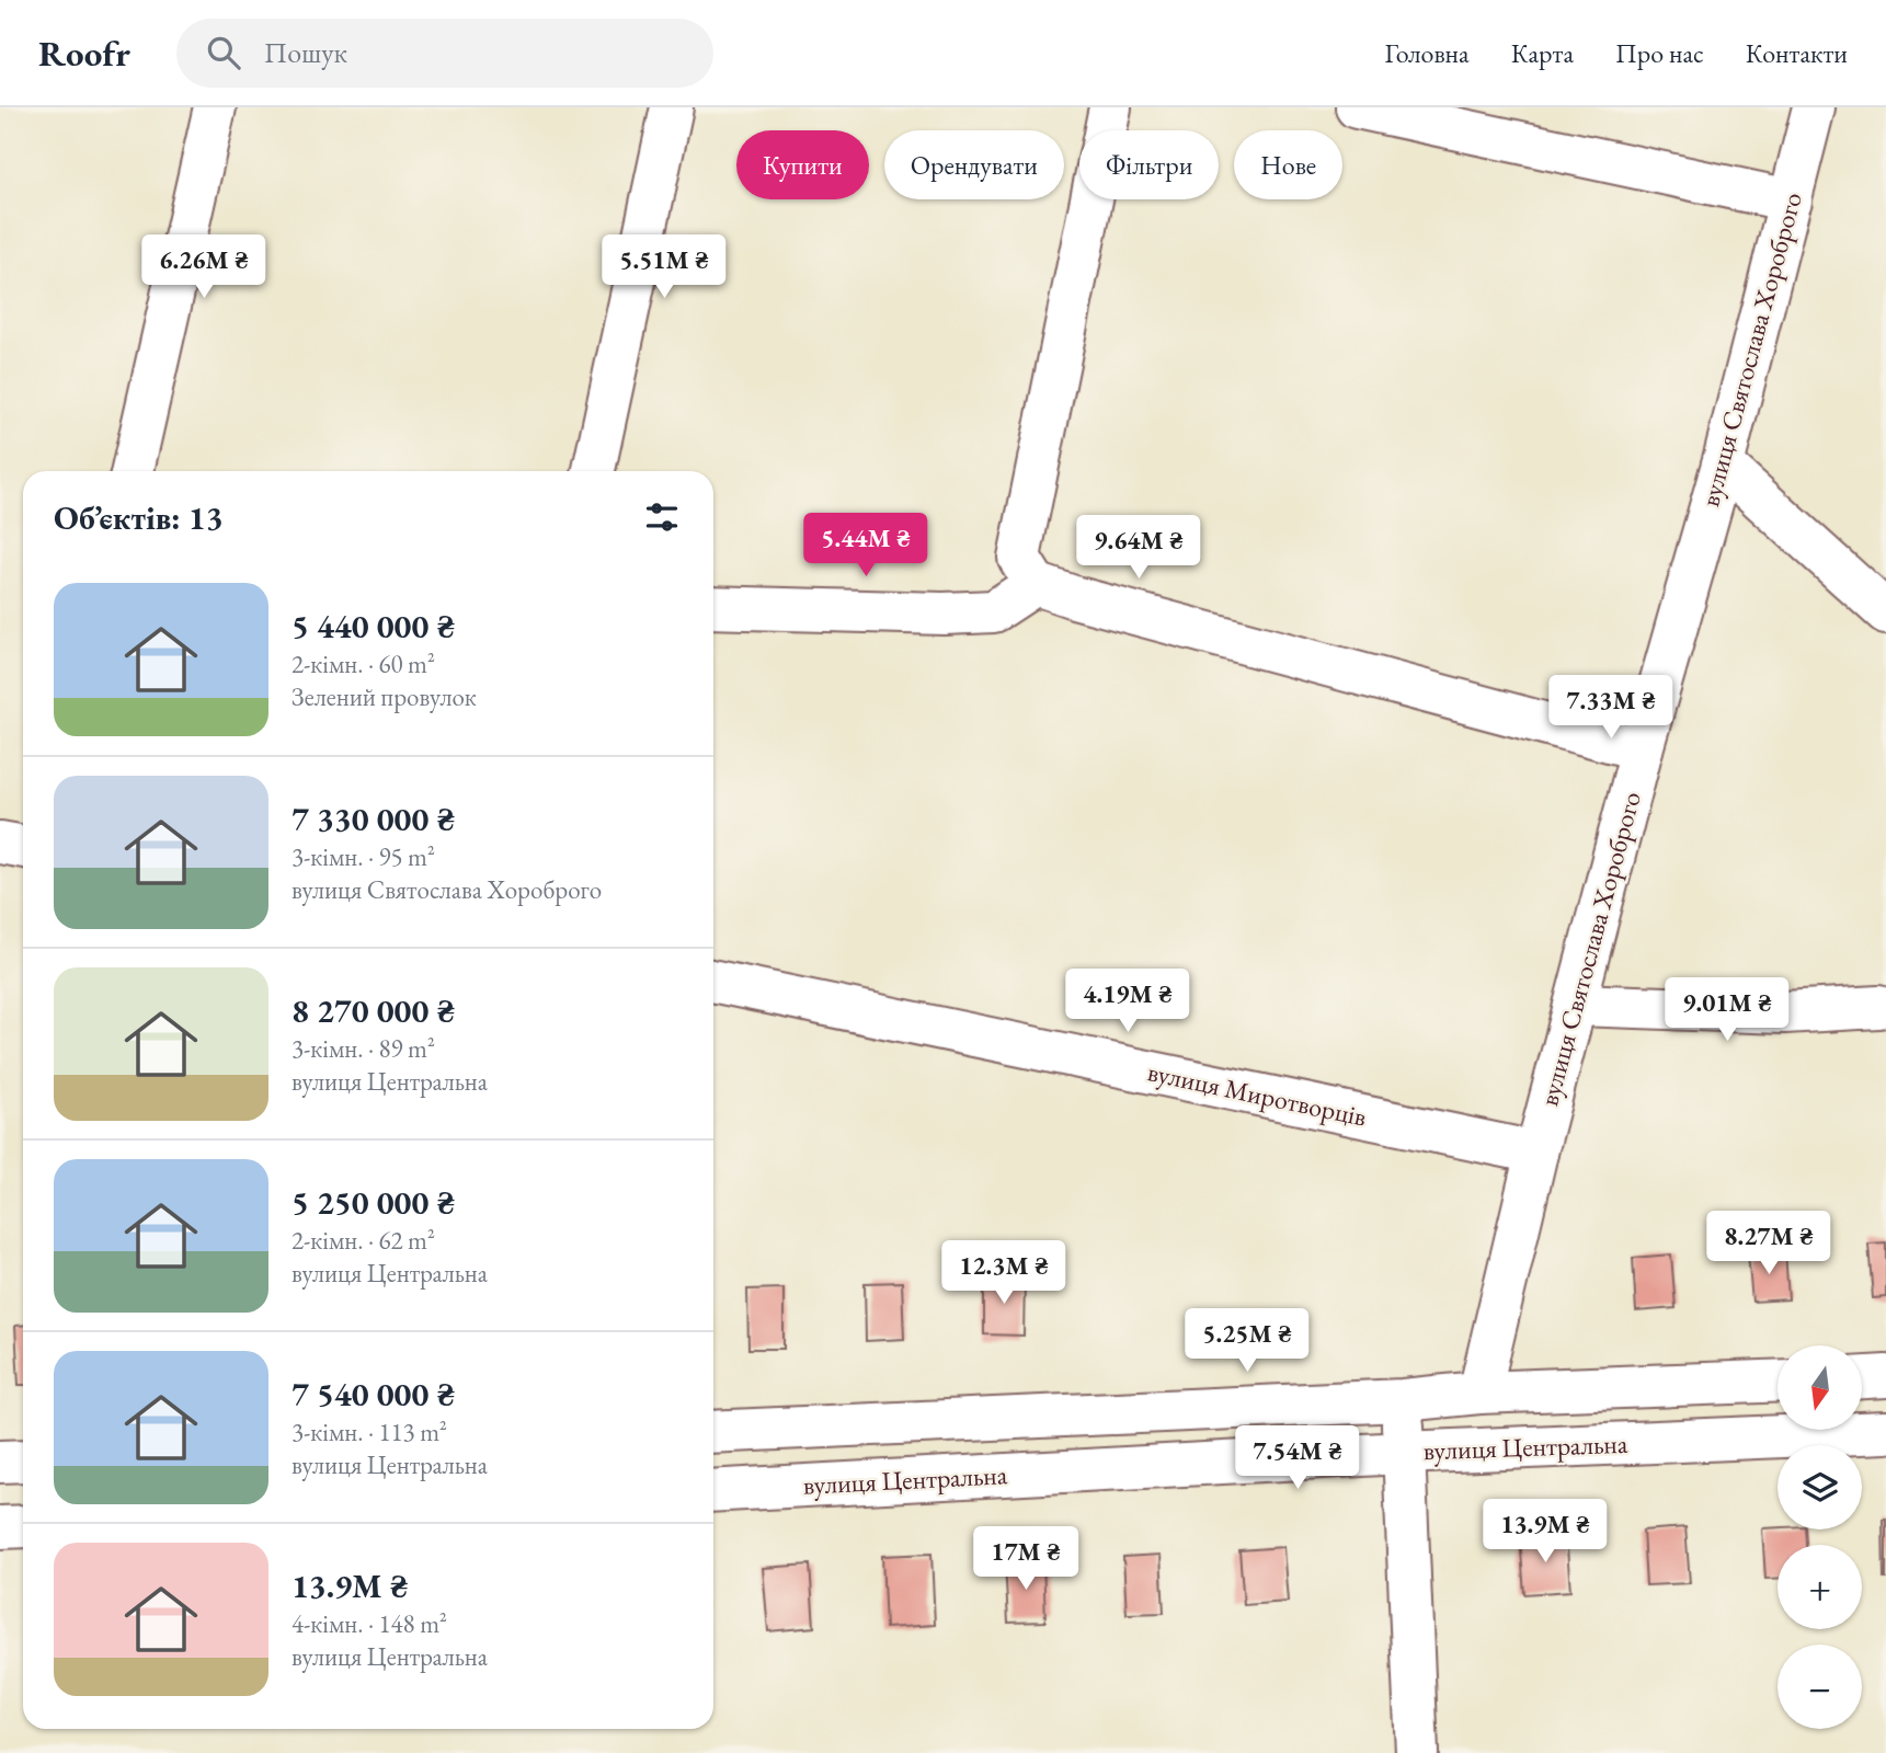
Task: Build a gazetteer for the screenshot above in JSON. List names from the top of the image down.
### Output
{
  "streets": {
    "street": ["вулиця Святослава Хороброго", "вулиця Миротворців", "вулиця Центральна"]
  },
  "crossings": [
    ["вулиця Святослава Хороброго", "вулиця Миротворців"],
    ["вулиця Святослава Хороброго", "вулиця Центральна"]
  ],
  "north": "bottom",
  "page": {
    "header": "Roofr",
    "search": "Пошук",
    "nav": [
      "Головна",
      "Карта",
      "Про нас",
      "Контакти"
    ],
    "chip": [
      "Купити",
      "Орендувати",
      "Фільтри",
      "Нове"
    ],
    "price": [
      "6.26M ₴",
      "5.51M ₴",
      "5.44M ₴",
      "9.64M ₴",
      "7.33M ₴",
      "4.19M ₴",
      "9.01M ₴",
      "8.27M ₴",
      "12.3M ₴",
      "5.25M ₴",
      "7.54M ₴",
      "13.9M ₴",
      "17M ₴"
    ],
    "heading": "Об’єктів: 13",
    "list": [
      {
        "name": "5 440 000 ₴",
        "note": "2-кімн. · 60 m² · Зелений провулок"
      },
      {
        "name": "7 330 000 ₴",
        "note": "3-кімн. · 95 m² · вулиця Святослава Хороброго"
      },
      {
        "name": "8 270 000 ₴",
        "note": "3-кімн. · 89 m² · вулиця Центральна"
      },
      {
        "name": "5 250 000 ₴",
        "note": "2-кімн. · 62 m² · вулиця Центральна"
      },
      {
        "name": "7 540 000 ₴",
        "note": "3-кімн. · 113 m² · вулиця Центральна"
      },
      {
        "name": "13.9M ₴",
        "note": "4-кімн. · 148 m² · вулиця Центральна"
      }
    ],
    "map_buttons": ["+", "−"]
  }
}
